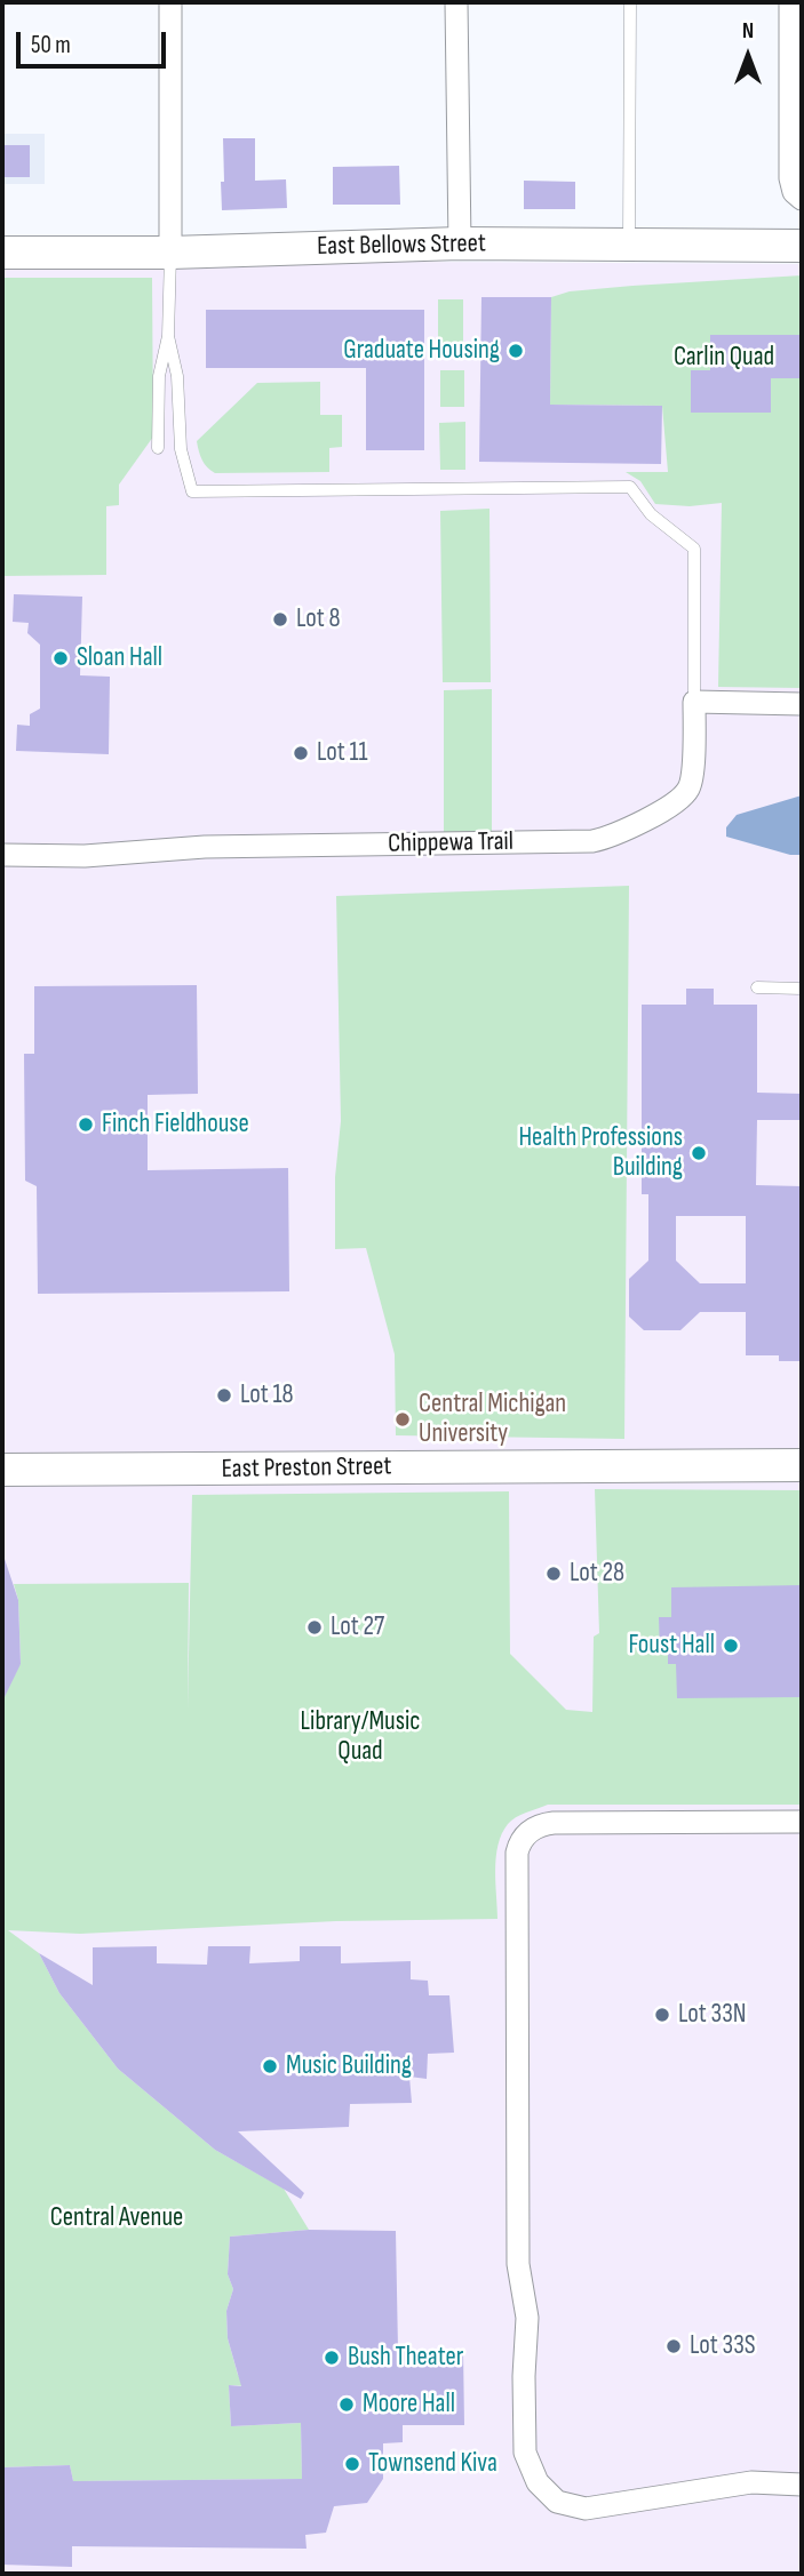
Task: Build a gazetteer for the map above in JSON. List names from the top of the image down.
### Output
{
  "streets": {
    "street": ["East Bellows Street", "Chippewa Trail", "East Preston Street"]
  },
  "parks": ["Carlin Quad", "Library/Music Quad", "Central Avenue"],
  "places": [
    "Graduate Housing",
    "Lot 8",
    "Sloan Hall",
    "Lot 11",
    "Finch Fieldhouse",
    "Health Professions Building",
    "Lot 18",
    "Central Michigan University",
    "Lot 28",
    "Lot 27",
    "Foust Hall",
    "Lot 33N",
    "Music Building",
    "Lot 33S",
    "Bush Theater",
    "Moore Hall",
    "Townsend Kiva"
  ],
  "scale_bar": "50 m",
  "north": "top"
}
